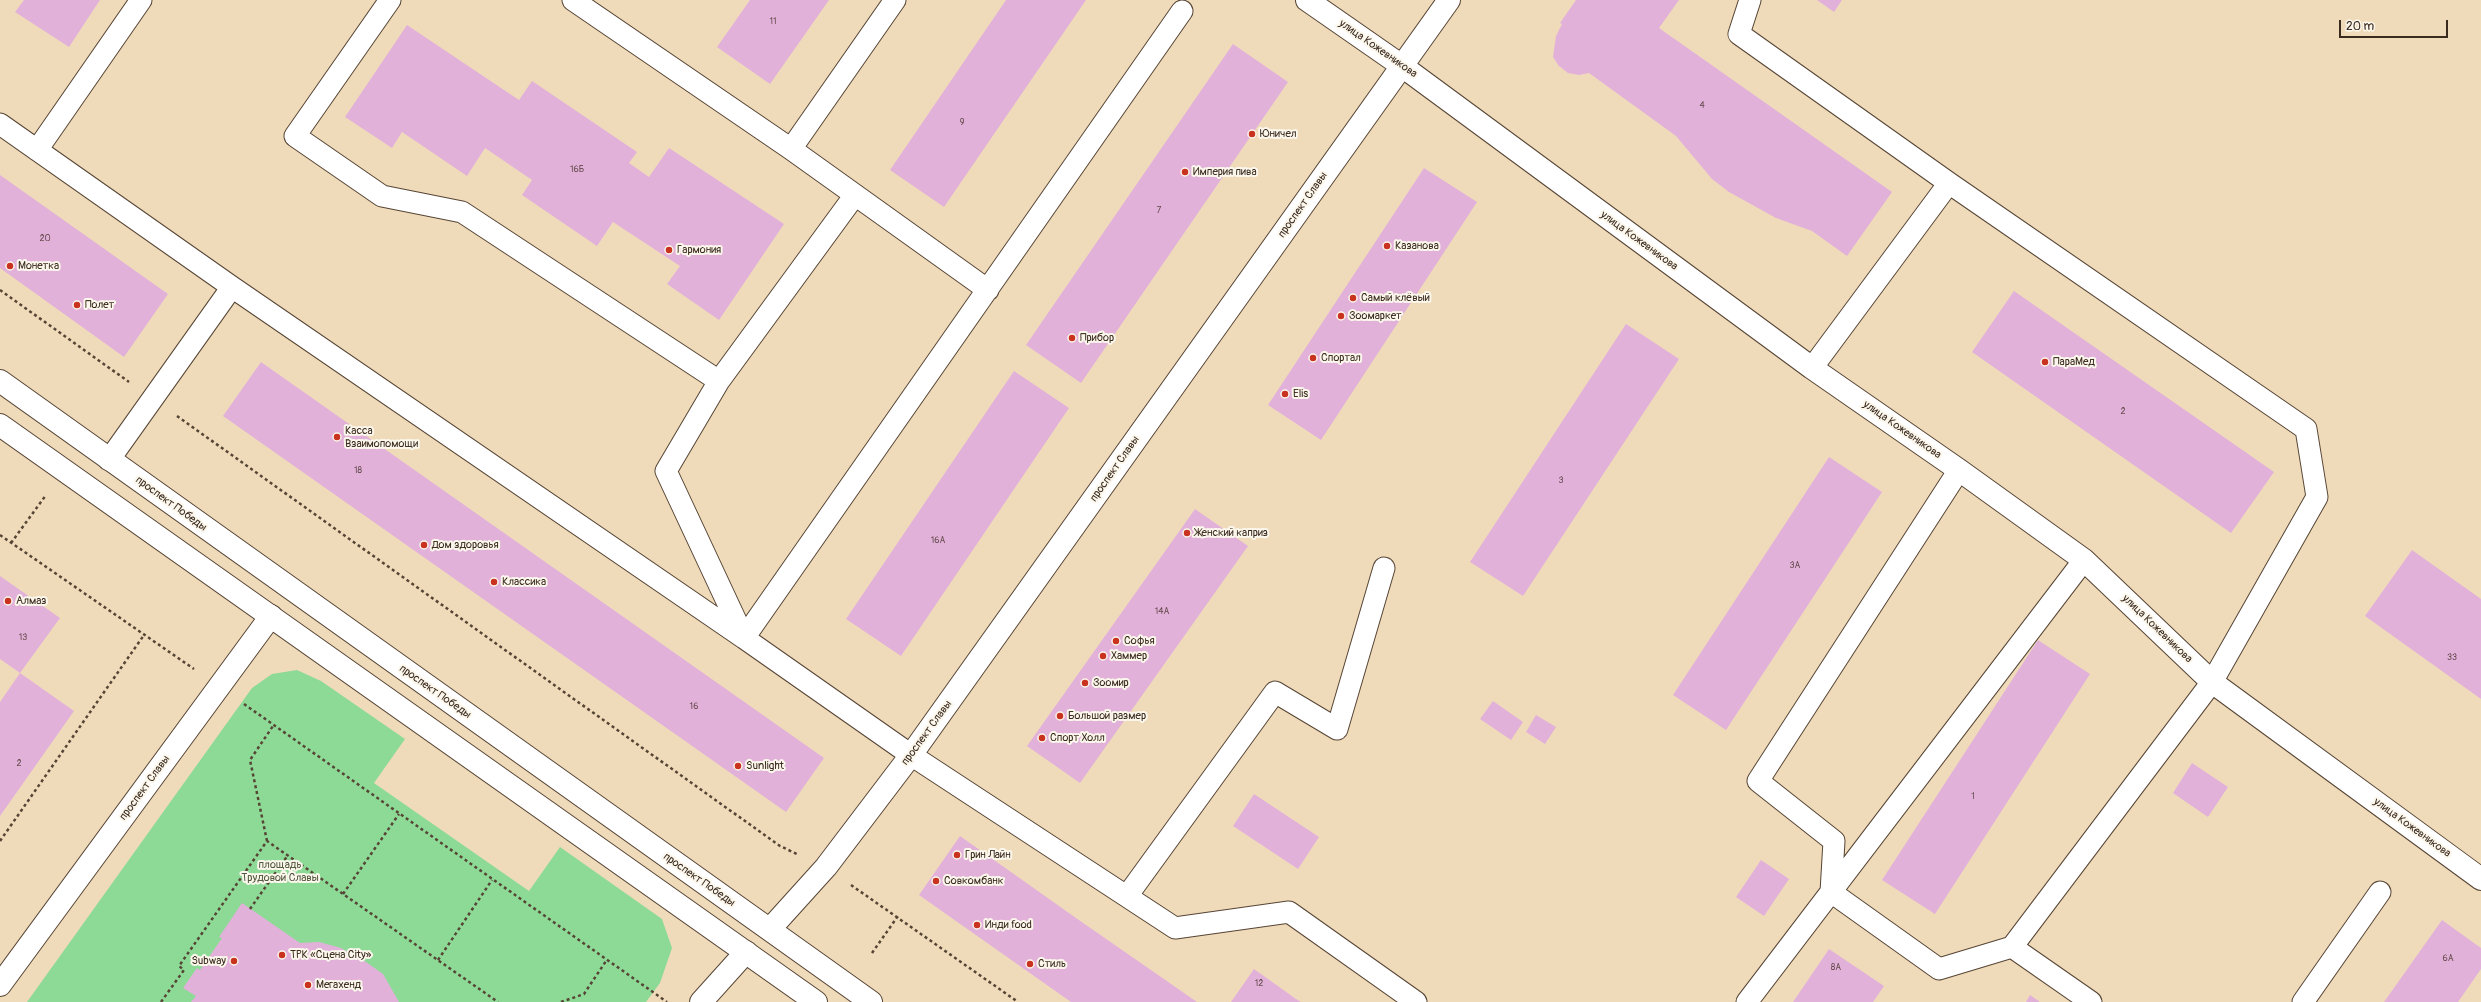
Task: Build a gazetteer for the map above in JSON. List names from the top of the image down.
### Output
{
  "streets": {
    "street": ["улица Кожевникова", "проспект Славы", "проспект Победы"]
  },
  "crossings": [
    ["улица Кожевникова", "проспект Славы"],
    ["проспект Славы", "проспект Победы"]
  ],
  "parks": ["площадь Трудовой Славы"],
  "places": [
    "Юничел",
    "Империя пива",
    "Казанова",
    "Гармония",
    "Монетка",
    "Самый клёвый",
    "Полет",
    "Зоомаркет",
    "Прибор",
    "Спортал",
    "ПараМед",
    "Elis",
    "Касса Взаимопомощи",
    "Женский каприз",
    "Дом здоровья",
    "Классика",
    "Алмаз",
    "Софья",
    "Хаммер",
    "Зоомир",
    "Большой размер",
    "Спорт Холл",
    "Sunlight",
    "Грин Лайн",
    "Совкомбанк",
    "Инди food",
    "ТРК «Сцена City»",
    "Subway",
    "Стиль",
    "Мегахенд"
  ],
  "house_numbers": [
    "11",
    "4",
    "9",
    "16Б",
    "7",
    "20",
    "2",
    "18",
    "3",
    "16А",
    "3А",
    "14А",
    "13",
    "33",
    "16",
    "2",
    "1",
    "6А",
    "8А",
    "12"
  ],
  "scale_bar": "20 m"
}
